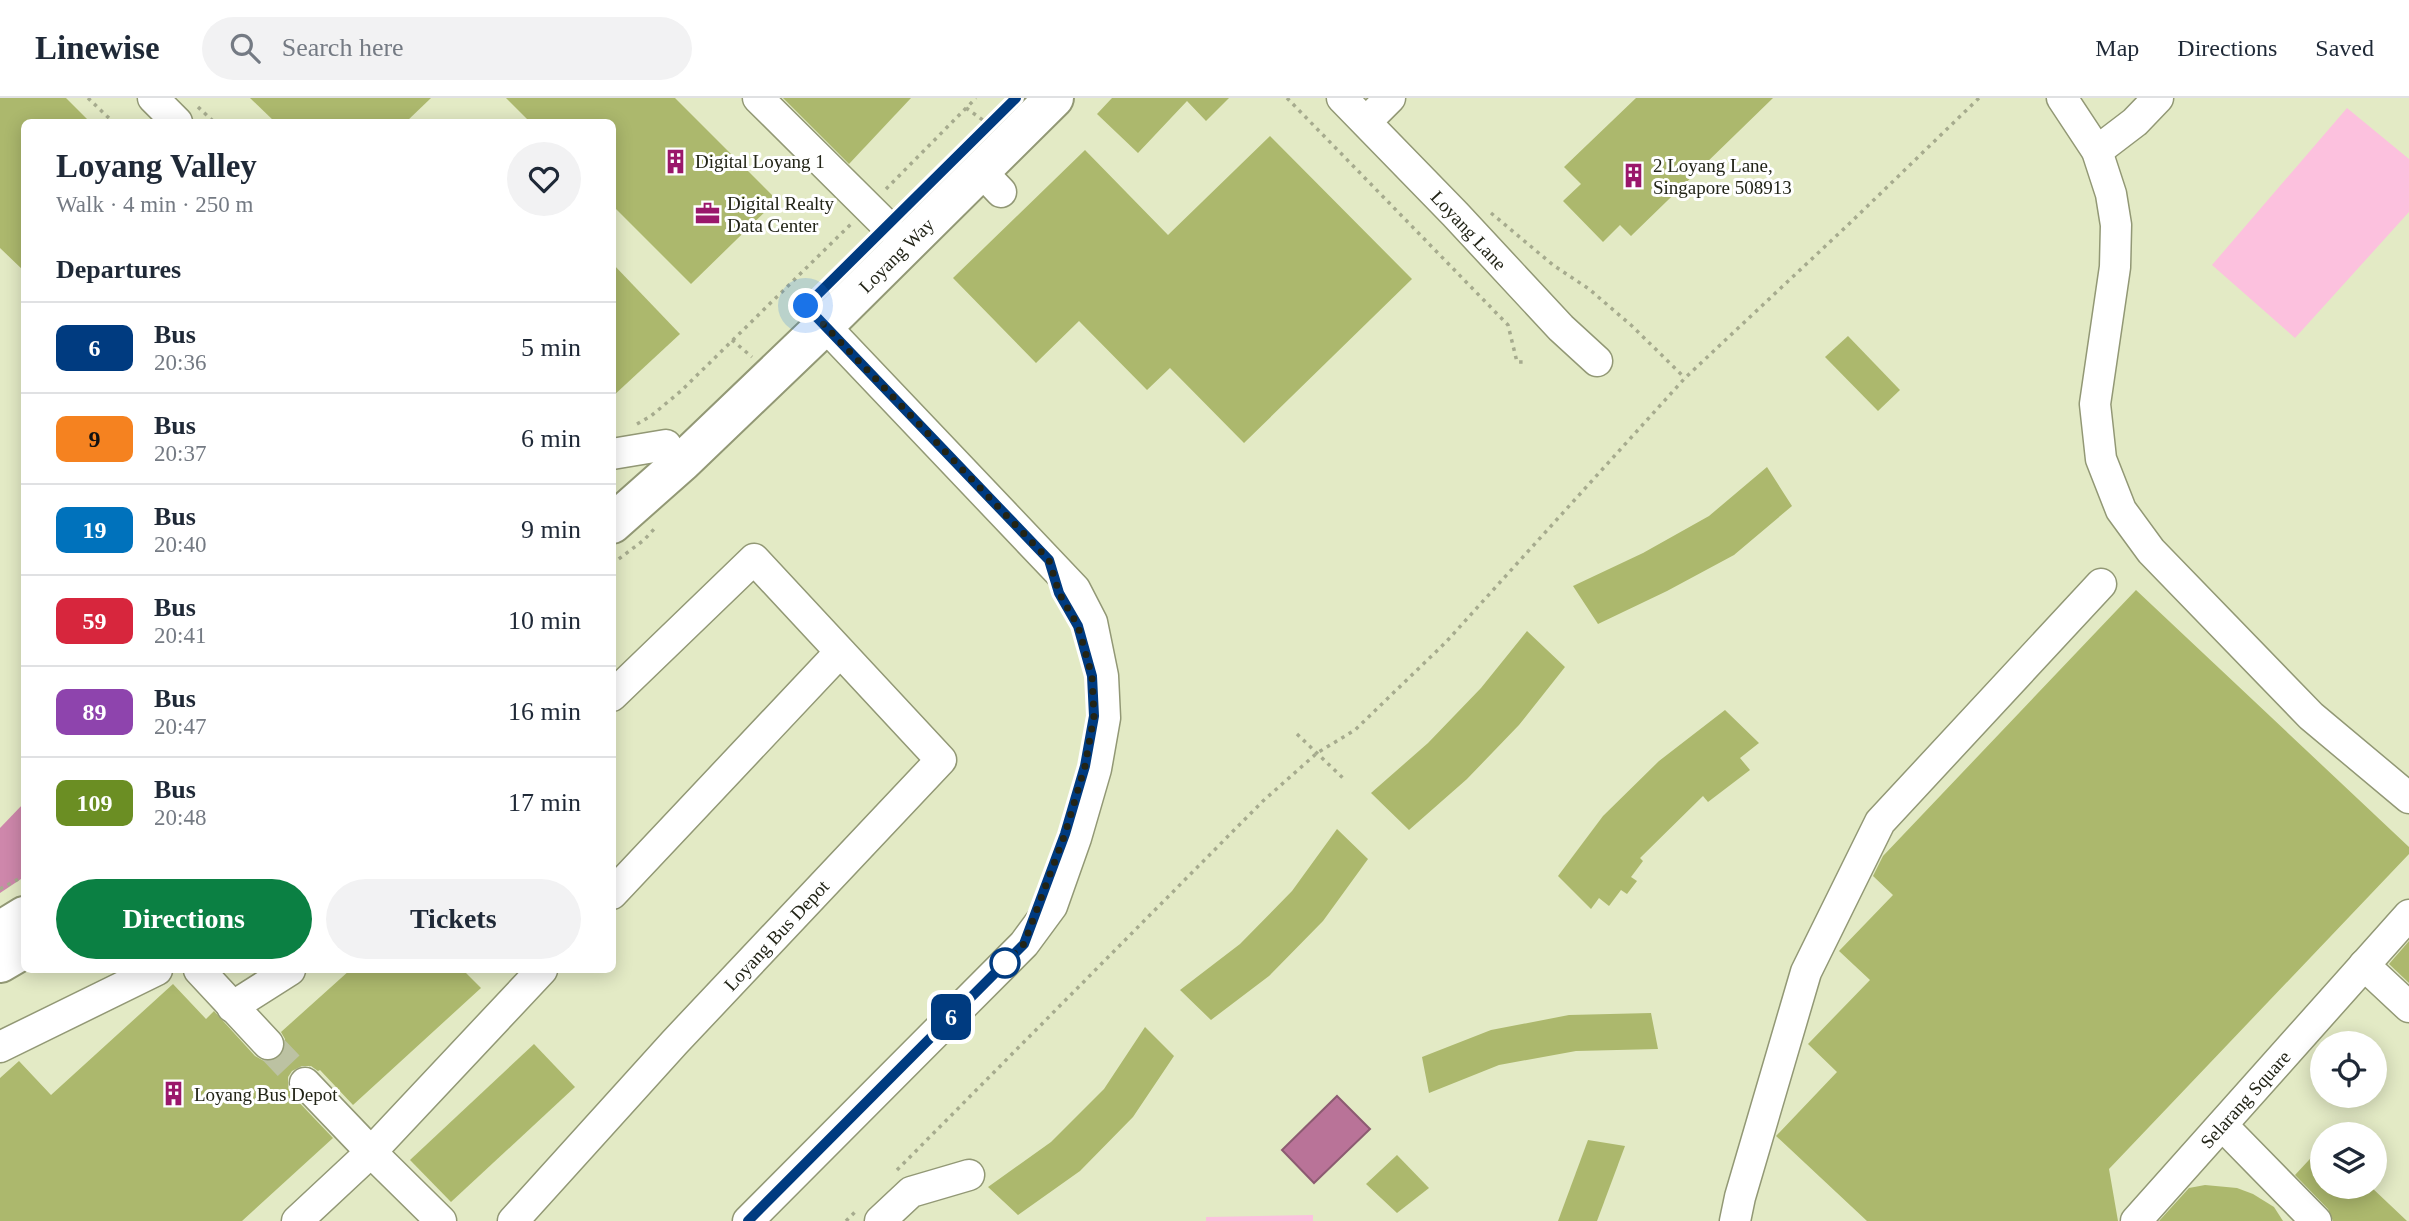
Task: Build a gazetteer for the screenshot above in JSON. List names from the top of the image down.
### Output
{
  "streets": {
    "main road": ["Loyang Way"],
    "street": ["Loyang Lane", "Loyang Bus Depot", "Selarang Square"]
  },
  "places": {
    "building": ["Digital Loyang 1", "2 Loyang Lane, Singapore 508913", "Loyang Bus Depot"],
    "office": ["Digital Realty Data Center"]
  },
  "lines": ["bus line 6"],
  "page": {
    "header": "Linewise",
    "search": "Search here",
    "nav": ["Map", "Directions", "Saved"],
    "on_map": "6",
    "heading": [
      ["Loyang Valley", "Walk · 4 min · 250 m"],
      "Departures"
    ],
    "list": [
      {
        "mark": "6",
        "name": "Bus",
        "note": "20:36",
        "value": "5 min"
      },
      {
        "mark": "9",
        "name": "Bus",
        "note": "20:37",
        "value": "6 min"
      },
      {
        "mark": "19",
        "name": "Bus",
        "note": "20:40",
        "value": "9 min"
      },
      {
        "mark": "59",
        "name": "Bus",
        "note": "20:41",
        "value": "10 min"
      },
      {
        "mark": "89",
        "name": "Bus",
        "note": "20:47",
        "value": "16 min"
      },
      {
        "mark": "109",
        "name": "Bus",
        "note": "20:48",
        "value": "17 min"
      }
    ],
    "buttons": ["Directions", "Tickets"]
  }
}
